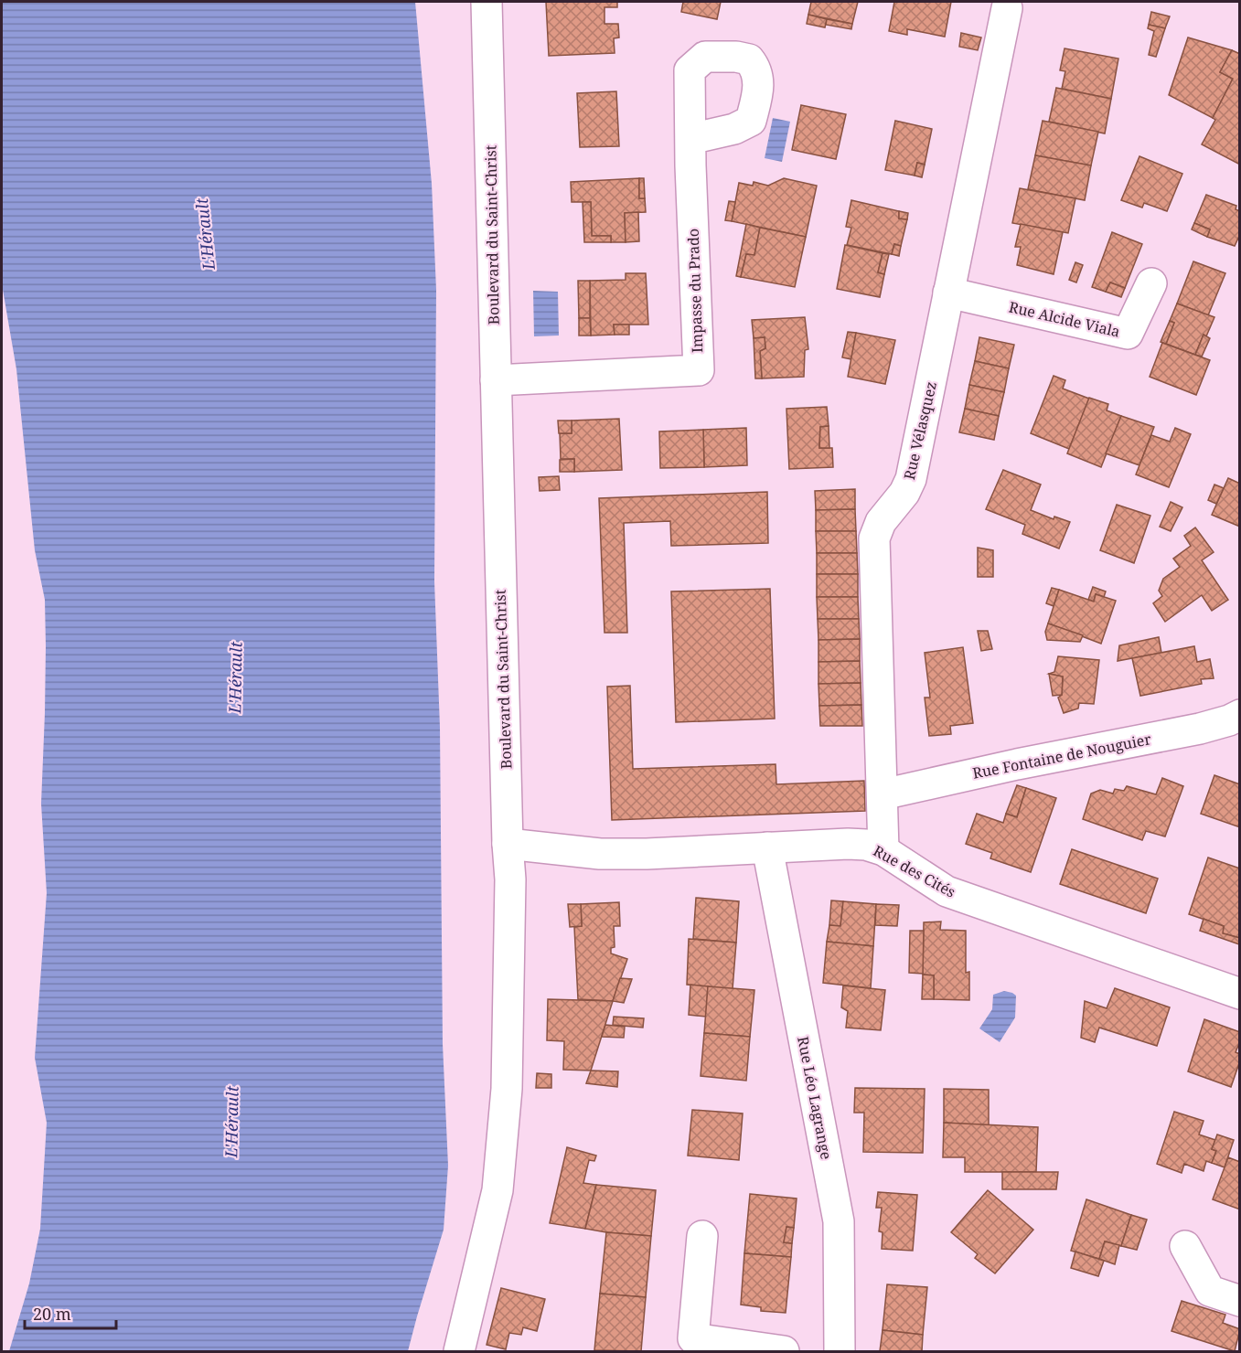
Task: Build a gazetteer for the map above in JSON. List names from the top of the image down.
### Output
{
  "streets": {
    "street": [
      "Boulevard du Saint-Christ",
      "Impasse du Prado",
      "Rue Alcide Viala",
      "Rue Vélasquez",
      "Rue Fontaine de Nouguier",
      "Rue des Cités",
      "Rue Léo Lagrange"
    ]
  },
  "crossings": [
    ["Boulevard du Saint-Christ", "Impasse du Prado"],
    ["Boulevard du Saint-Christ", "Rue des Cités"],
    ["Rue Alcide Viala", "Rue Vélasquez"],
    ["Rue Vélasquez", "Rue Fontaine de Nouguier"],
    ["Rue Vélasquez", "Rue des Cités"],
    ["Rue des Cités", "Rue Léo Lagrange"]
  ],
  "water": ["L'Hérault"],
  "scale_bar": "20 m"
}
